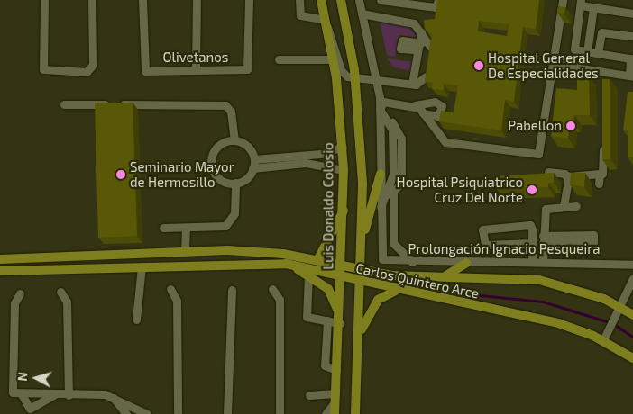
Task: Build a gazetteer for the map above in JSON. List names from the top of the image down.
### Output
{
  "streets": {
    "main road": ["Luis Donaldo Colosio", "Carlos Quintero Arce"],
    "street": ["Olivetanos", "Prolongación Ignacio Pesqueira"]
  },
  "crossings": [
    ["Luis Donaldo Colosio", "Carlos Quintero Arce"]
  ],
  "places": [
    "Hospital General De Especialidades",
    "Pabellon",
    "Seminario Mayor de Hermosillo",
    "Hospital Psiquiatrico Cruz Del Norte"
  ],
  "north": "left"
}
